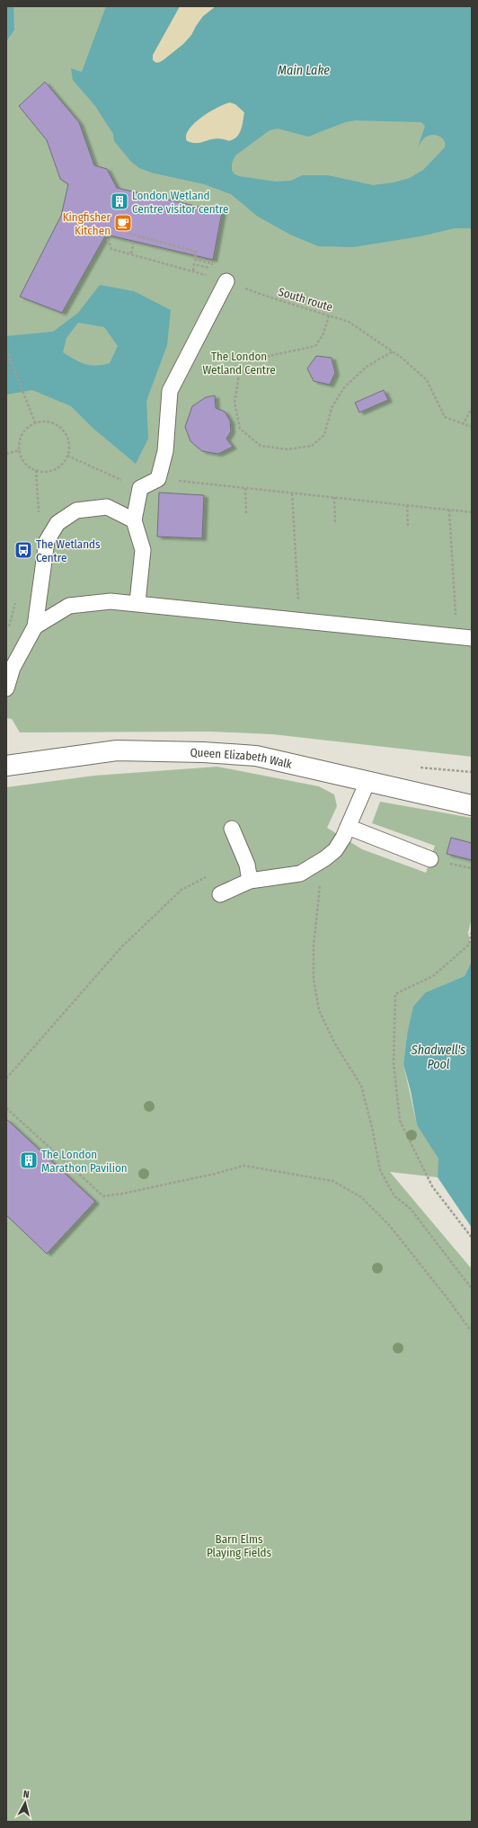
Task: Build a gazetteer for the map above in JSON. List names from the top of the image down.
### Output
{
  "streets": {
    "street": ["Queen Elizabeth Walk"],
    "path": ["South route"]
  },
  "water": ["Main Lake", "Shadwell's Pool"],
  "parks": ["The London Wetland Centre", "Barn Elms Playing Fields"],
  "places": {
    "building": ["London Wetland Centre visitor centre", "The London Marathon Pavilion"],
    "cafe": ["Kingfisher Kitchen"],
    "bus stop": ["The Wetlands Centre"]
  },
  "north": "top"
}
